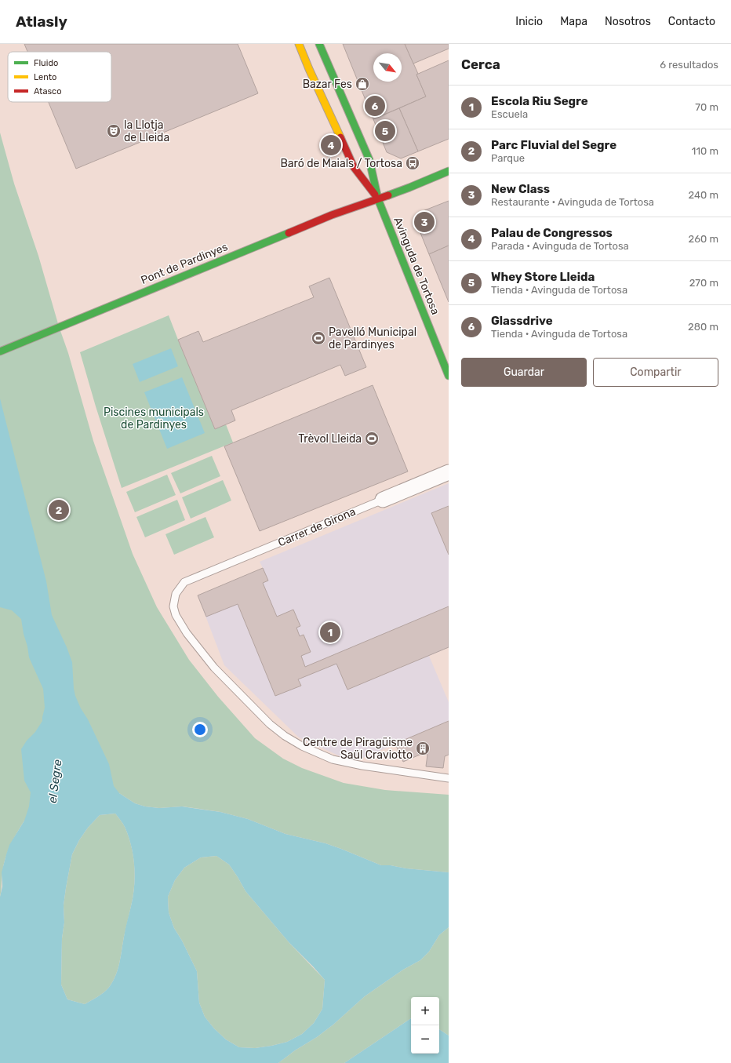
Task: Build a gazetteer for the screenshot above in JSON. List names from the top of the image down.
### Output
{
  "streets": {
    "street": ["Pont de Pardinyes", "Avinguda de Tortosa", "Carrer de Girona"]
  },
  "crossings": [
    ["Pont de Pardinyes", "Avinguda de Tortosa"]
  ],
  "water": ["el Segre"],
  "parks": ["Piscines municipals de Pardinyes"],
  "places": {
    "shop": ["Bazar Fes"],
    "theatre": ["la Llotja de Lleida"],
    "bus stop": ["Baró de Maials / Tortosa"],
    "sports": ["Pavelló Municipal de Pardinyes", "Trèvol Lleida"],
    "building": ["Centre de Piragüisme Saül Craviotto"]
  },
  "legend": ["Fluido", "Lento", "Atasco"],
  "north": "bottom right",
  "page": {
    "header": "Atlasly",
    "nav": [
      "Inicio",
      "Mapa",
      "Nosotros",
      "Contacto"
    ],
    "heading": ["Cerca", "6 resultados"],
    "list": [
      {
        "mark": "1",
        "name": "Escola Riu Segre",
        "note": "Escuela",
        "value": "70 m"
      },
      {
        "mark": "2",
        "name": "Parc Fluvial del Segre",
        "note": "Parque",
        "value": "110 m"
      },
      {
        "mark": "3",
        "name": "New Class",
        "note": "Restaurante · Avinguda de Tortosa",
        "value": "240 m"
      },
      {
        "mark": "4",
        "name": "Palau de Congressos",
        "note": "Parada · Avinguda de Tortosa",
        "value": "260 m"
      },
      {
        "mark": "5",
        "name": "Whey Store Lleida",
        "note": "Tienda · Avinguda de Tortosa",
        "value": "270 m"
      },
      {
        "mark": "6",
        "name": "Glassdrive",
        "note": "Tienda · Avinguda de Tortosa",
        "value": "280 m"
      }
    ],
    "pins": [
      "6",
      "5",
      "4",
      "3",
      "2",
      "1"
    ],
    "buttons": ["Guardar", "Compartir"],
    "map_buttons": ["+", "−"]
  }
}
